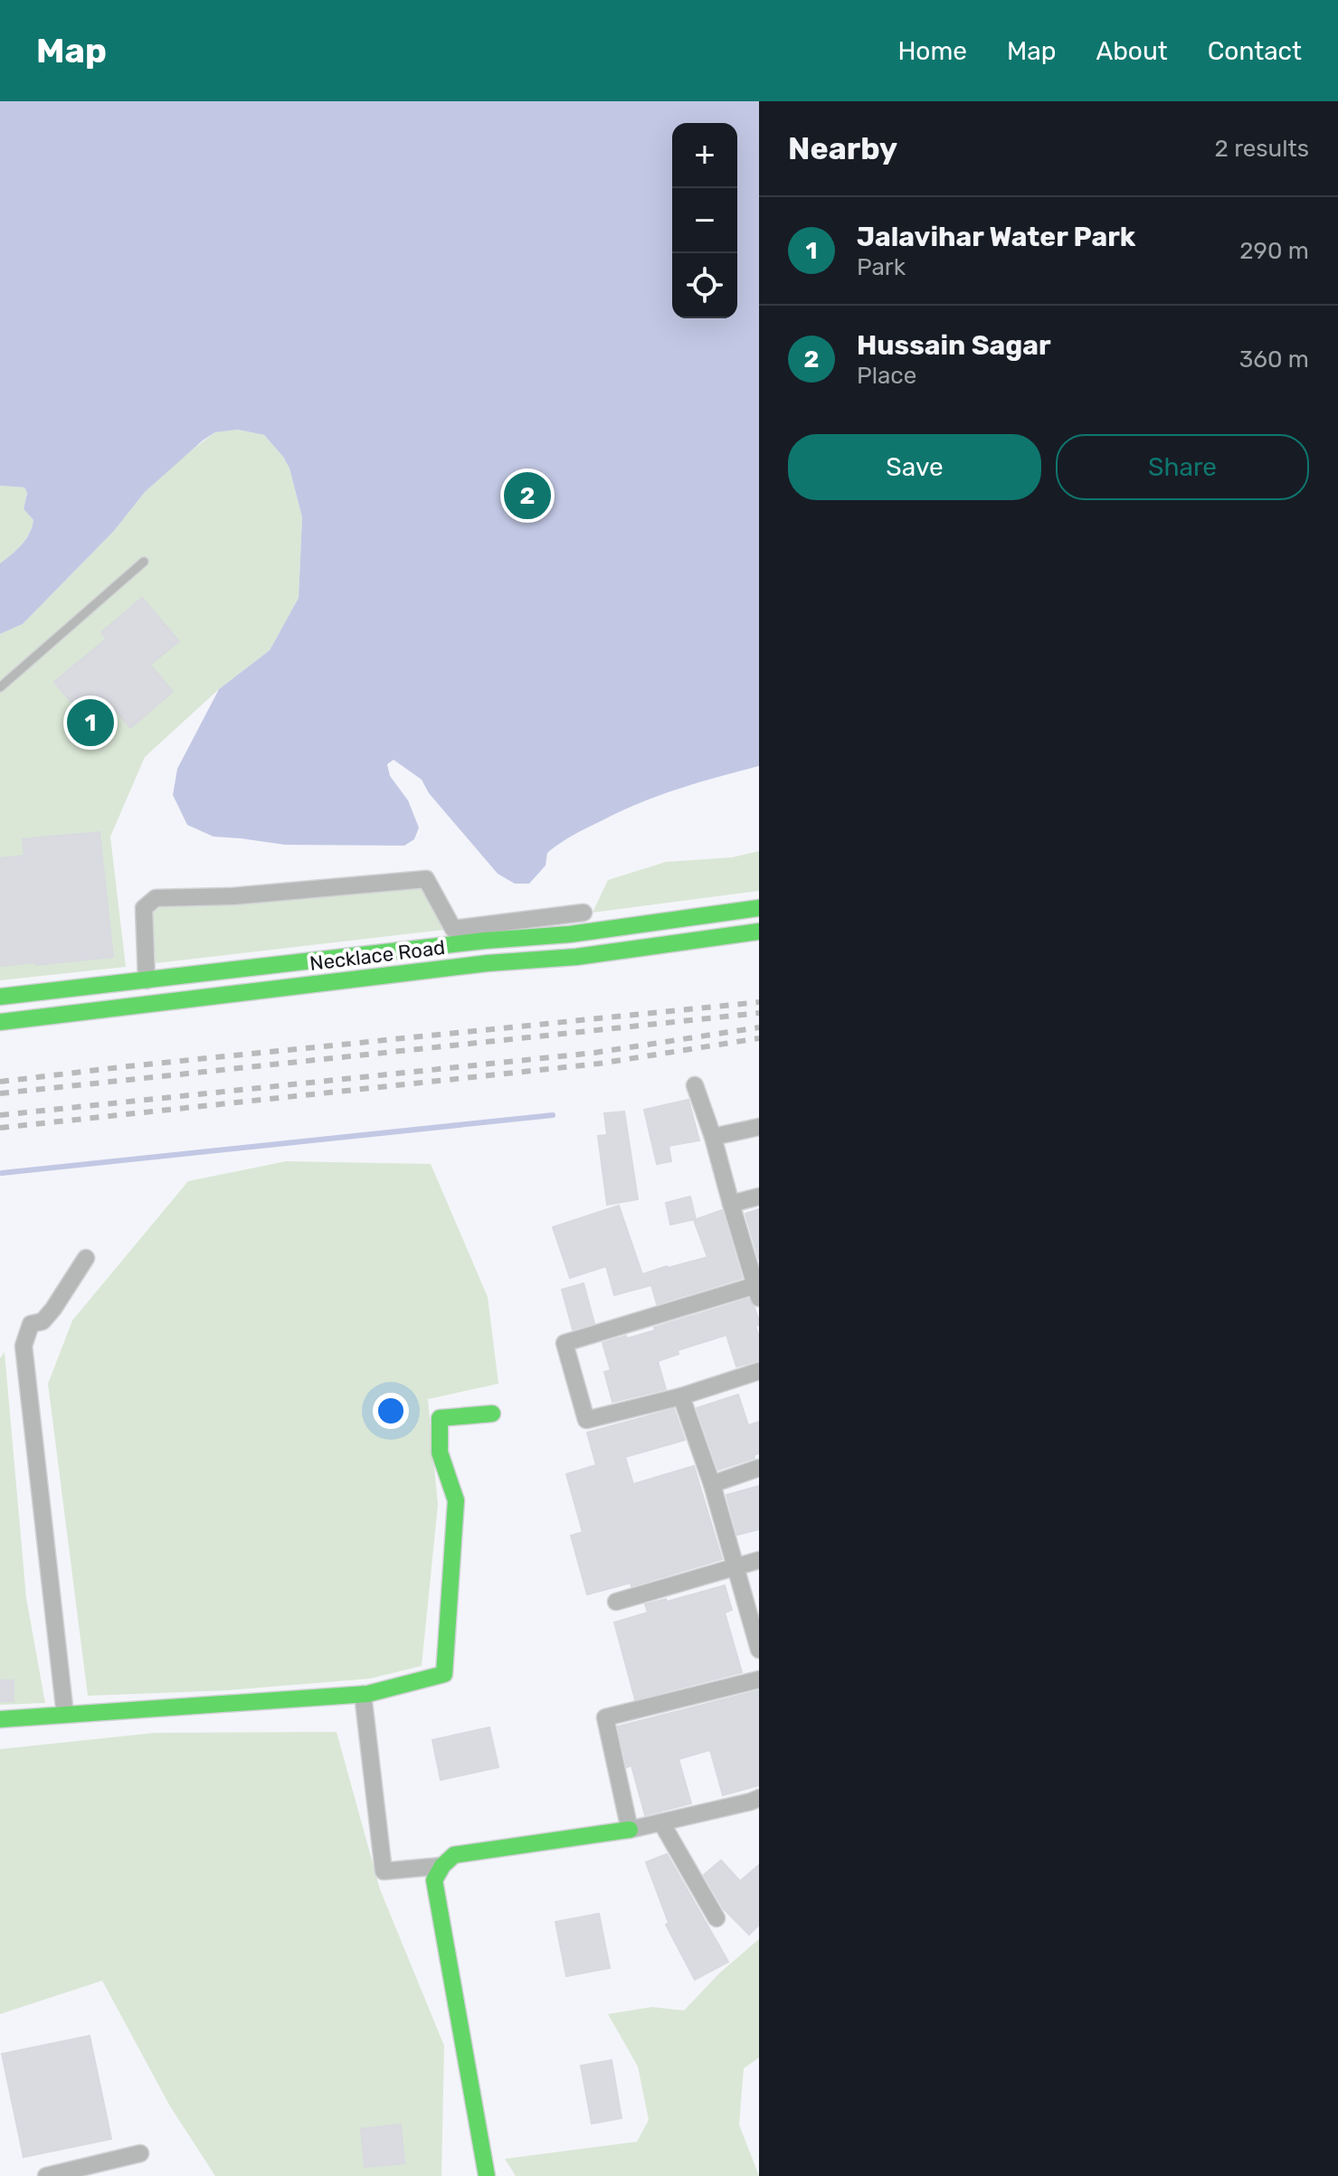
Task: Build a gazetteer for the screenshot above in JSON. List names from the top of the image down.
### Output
{
  "streets": {
    "main road": ["Necklace Road"]
  },
  "page": {
    "header": "Map",
    "nav": [
      "Home",
      "Map",
      "About",
      "Contact"
    ],
    "heading": ["Nearby", "2 results"],
    "map_buttons": ["+", "−"],
    "list": [
      {
        "mark": "1",
        "name": "Jalavihar Water Park",
        "note": "Park",
        "value": "290 m"
      },
      {
        "mark": "2",
        "name": "Hussain Sagar",
        "note": "Place",
        "value": "360 m"
      }
    ],
    "buttons": ["Save", "Share"],
    "pins": ["2", "1"]
  }
}
